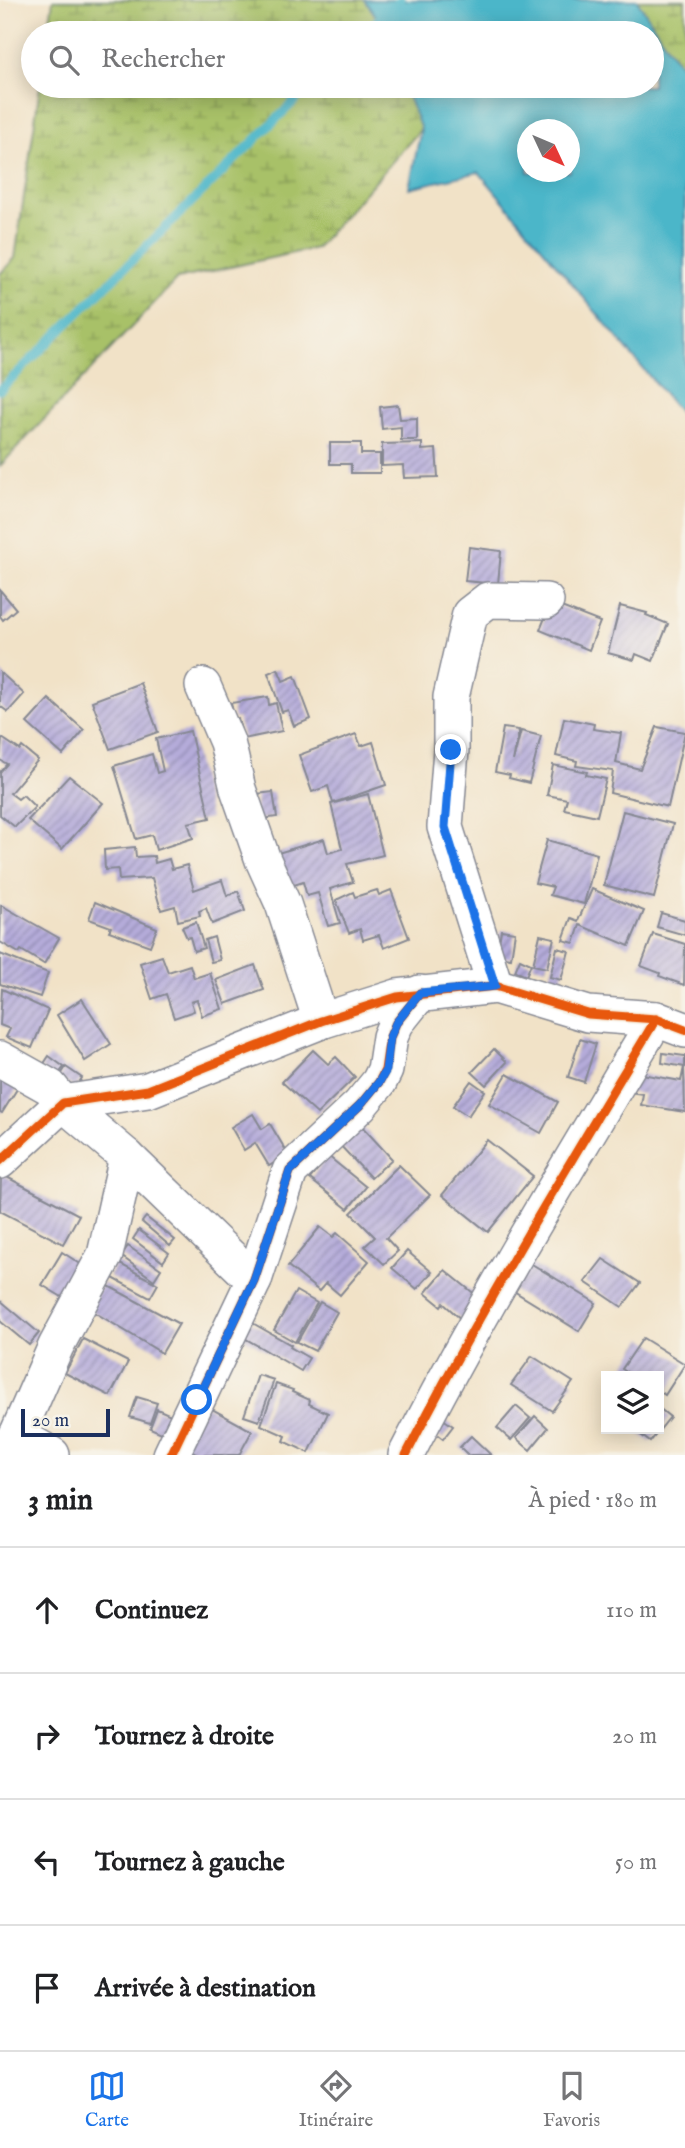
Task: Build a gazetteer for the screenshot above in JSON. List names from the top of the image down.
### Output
{
  "scale_bar": "20 m",
  "north": "bottom right",
  "page": {
    "search": "Rechercher",
    "scale": "20 m",
    "heading": ["3 min", "À pied · 180 m"],
    "list": [
      ["Continuez", "110 m"],
      ["Tournez à droite", "20 m"],
      ["Tournez à gauche", "50 m"],
      "Arrivée à destination"
    ],
    "nav": ["Carte", "Itinéraire", "Favoris"]
  }
}
